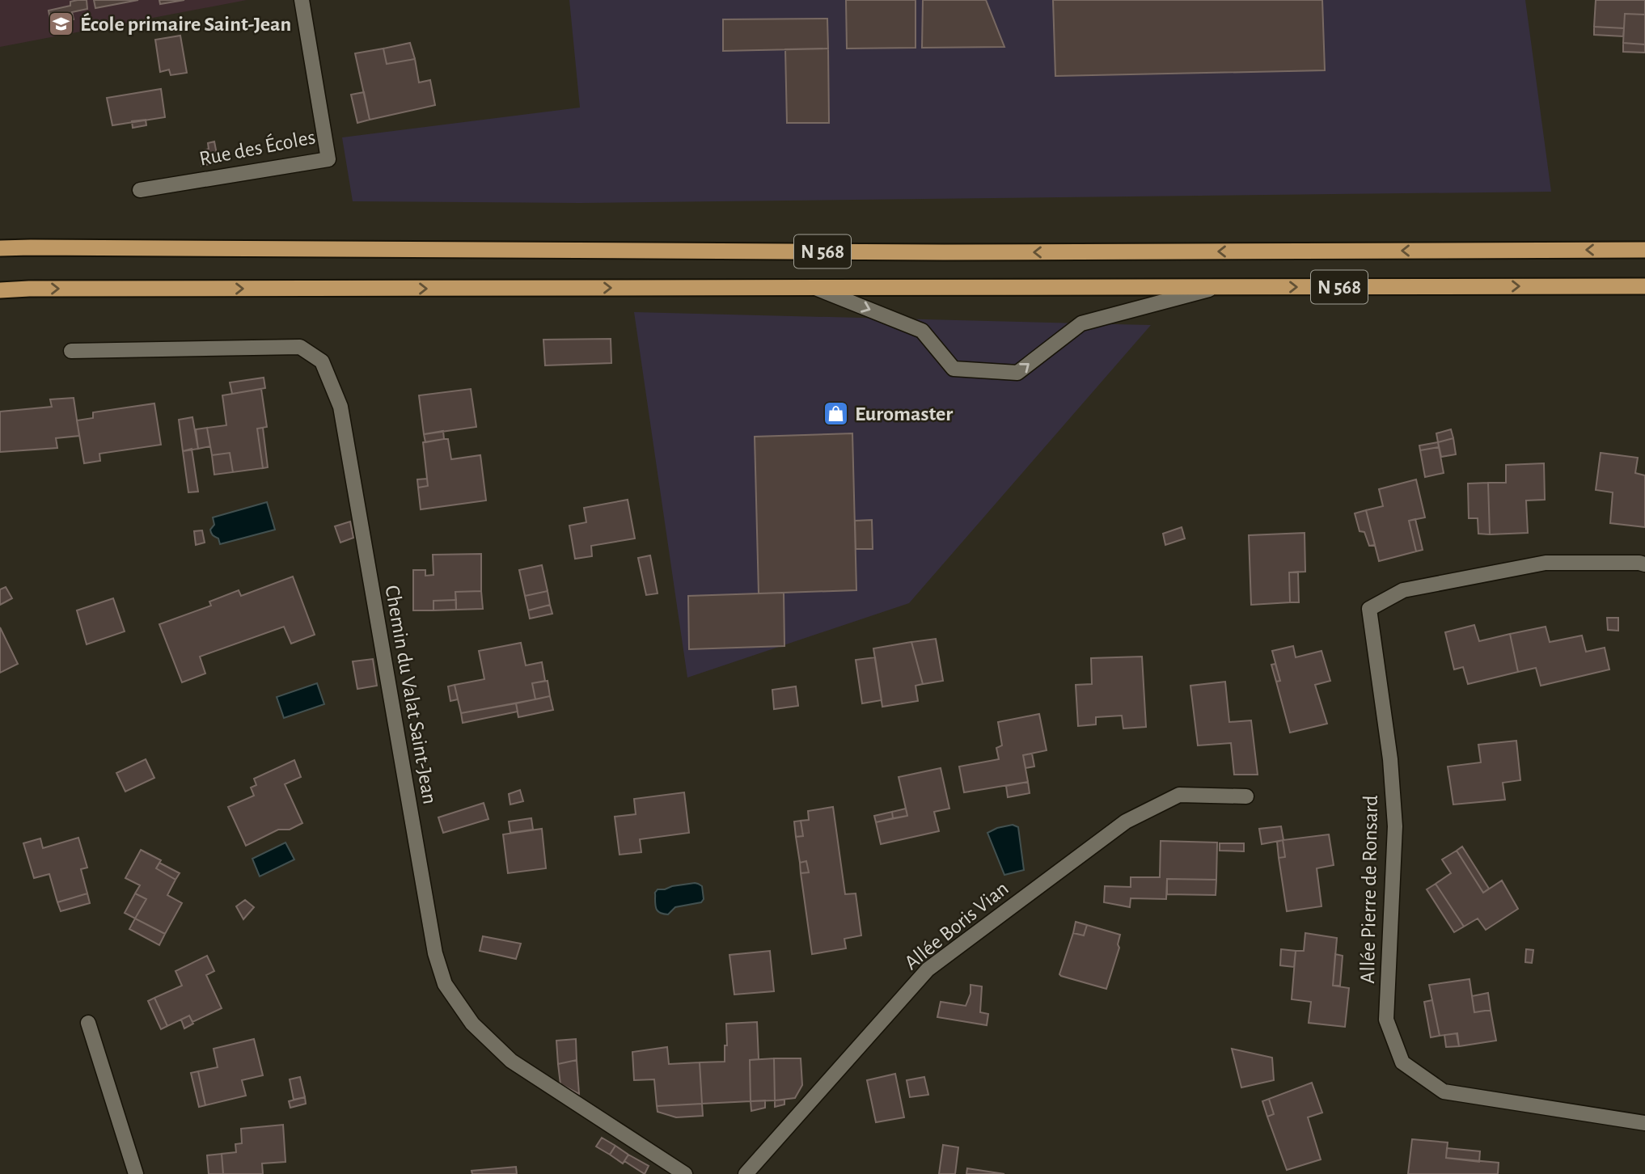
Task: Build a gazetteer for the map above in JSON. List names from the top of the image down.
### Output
{
  "streets": {
    "highway": ["N 568"],
    "street": [
      "Rue des Écoles",
      "Chemin du Valat Saint-Jean",
      "Allée Pierre de Ronsard",
      "Allée Boris Vian"
    ]
  },
  "places": {
    "school or university": ["École primaire Saint-Jean"],
    "shop": ["Euromaster"]
  }
}
